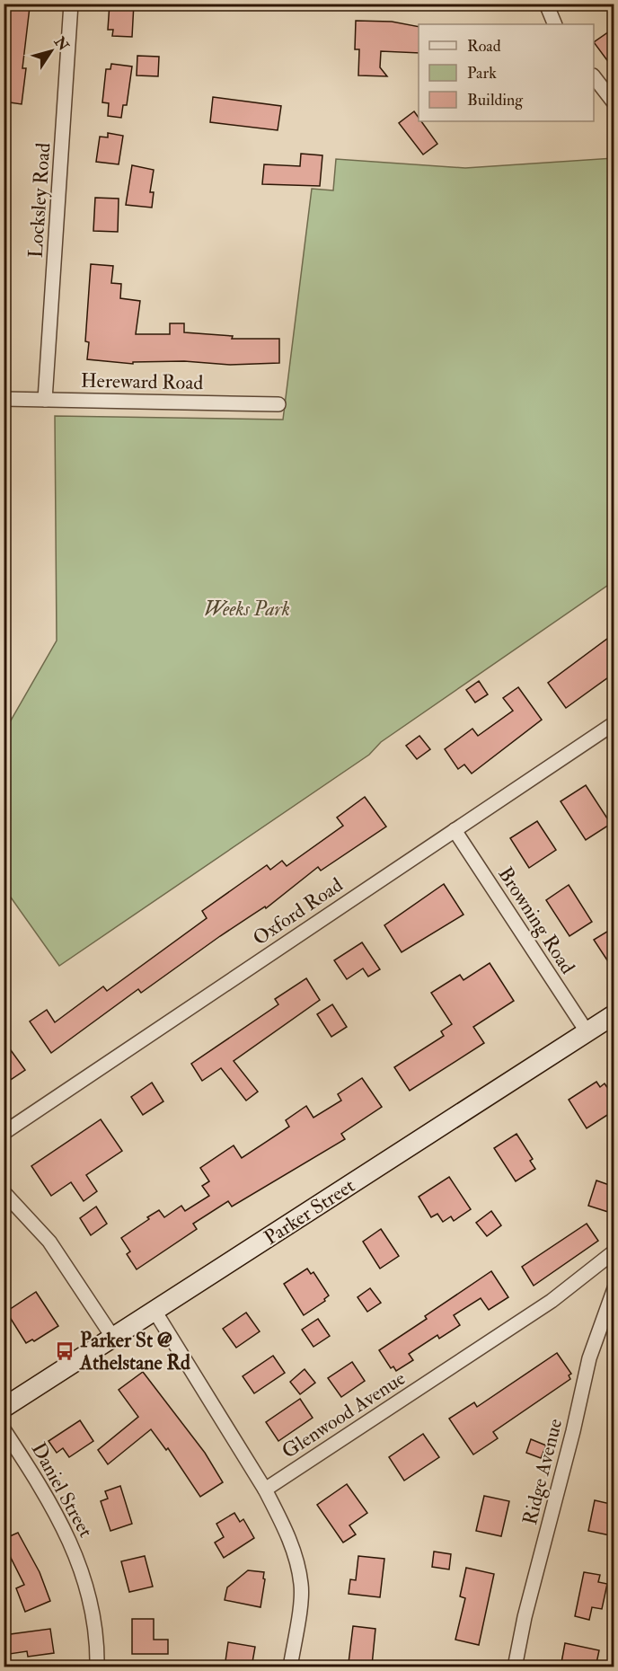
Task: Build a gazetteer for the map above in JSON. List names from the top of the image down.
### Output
{
  "streets": {
    "main road": ["Parker Street"],
    "street": [
      "Locksley Road",
      "Hereward Road",
      "Oxford Road",
      "Browning Road",
      "Glenwood Avenue",
      "Ridge Avenue",
      "Daniel Street"
    ]
  },
  "crossings": [
    ["Locksley Road", "Hereward Road"],
    ["Oxford Road", "Browning Road"],
    ["Browning Road", "Parker Street"]
  ],
  "parks": ["Weeks Park"],
  "places": {
    "bus stop": ["Parker St @ Athelstane Rd"]
  },
  "legend": ["Road", "Park", "Building"],
  "north": "top right"
}
